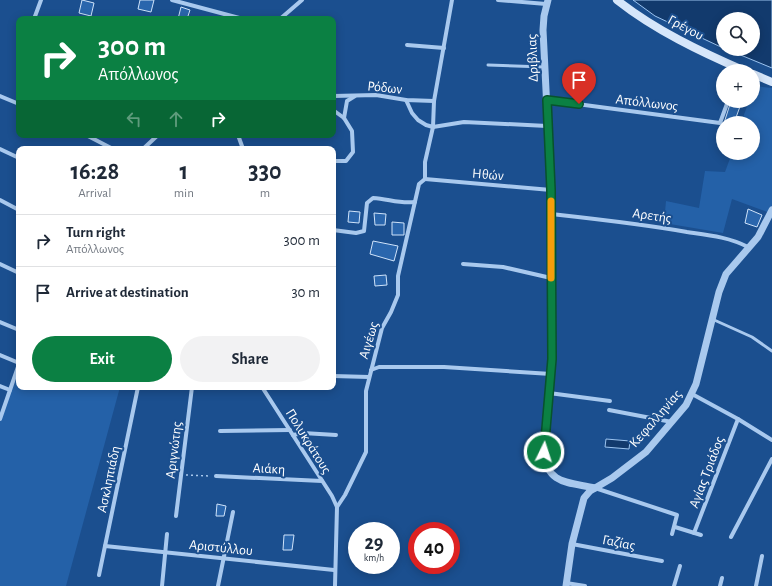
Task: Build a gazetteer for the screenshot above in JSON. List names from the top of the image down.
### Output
{
  "streets": {
    "main road": ["Γρέγου"],
    "street": [
      "Δριβλιας",
      "Ρόδων",
      "Απόλλωνος",
      "Ηθών",
      "Αρετής",
      "Αιγέως",
      "Κεφαλληνίας",
      "Πολυκράτους",
      "Αριγνώτης",
      "Αιάκη",
      "Αγίας Τριάδος",
      "Ασκληπιάδη",
      "Γαζίας",
      "Αριστύλλου"
    ]
  },
  "crossings": [
    ["Δριβλιας", "Απόλλωνος"],
    ["Δριβλιας", "Ηθών"],
    ["Δριβλιας", "Αρετής"],
    ["Δριβλιας", "Κεφαλληνίας"],
    ["Ρόδων", "Αιγέως"],
    ["Ηθών", "Αιγέως"],
    ["Αρετής", "Κεφαλληνίας"],
    ["Αιγέως", "Πολυκράτους"],
    ["Κεφαλληνίας", "Γαζίας"],
    ["Πολυκράτους", "Αιάκη"],
    ["Ασκληπιάδη", "Αριστύλλου"]
  ],
  "page": {
    "map_buttons": ["+", "−"],
    "turn": ["300 m", "Απόλλωνος"],
    "eta": [
      "16:28",
      "Arrival",
      "1",
      "min",
      "330",
      "m"
    ],
    "list": [
      {
        "name": "Turn right",
        "note": "Απόλλωνος",
        "value": "300 m"
      },
      {
        "name": "Arrive at destination",
        "value": "30 m"
      }
    ],
    "buttons": ["Exit", "Share"],
    "speed": "29 km/h",
    "limit": "40"
  }
}
